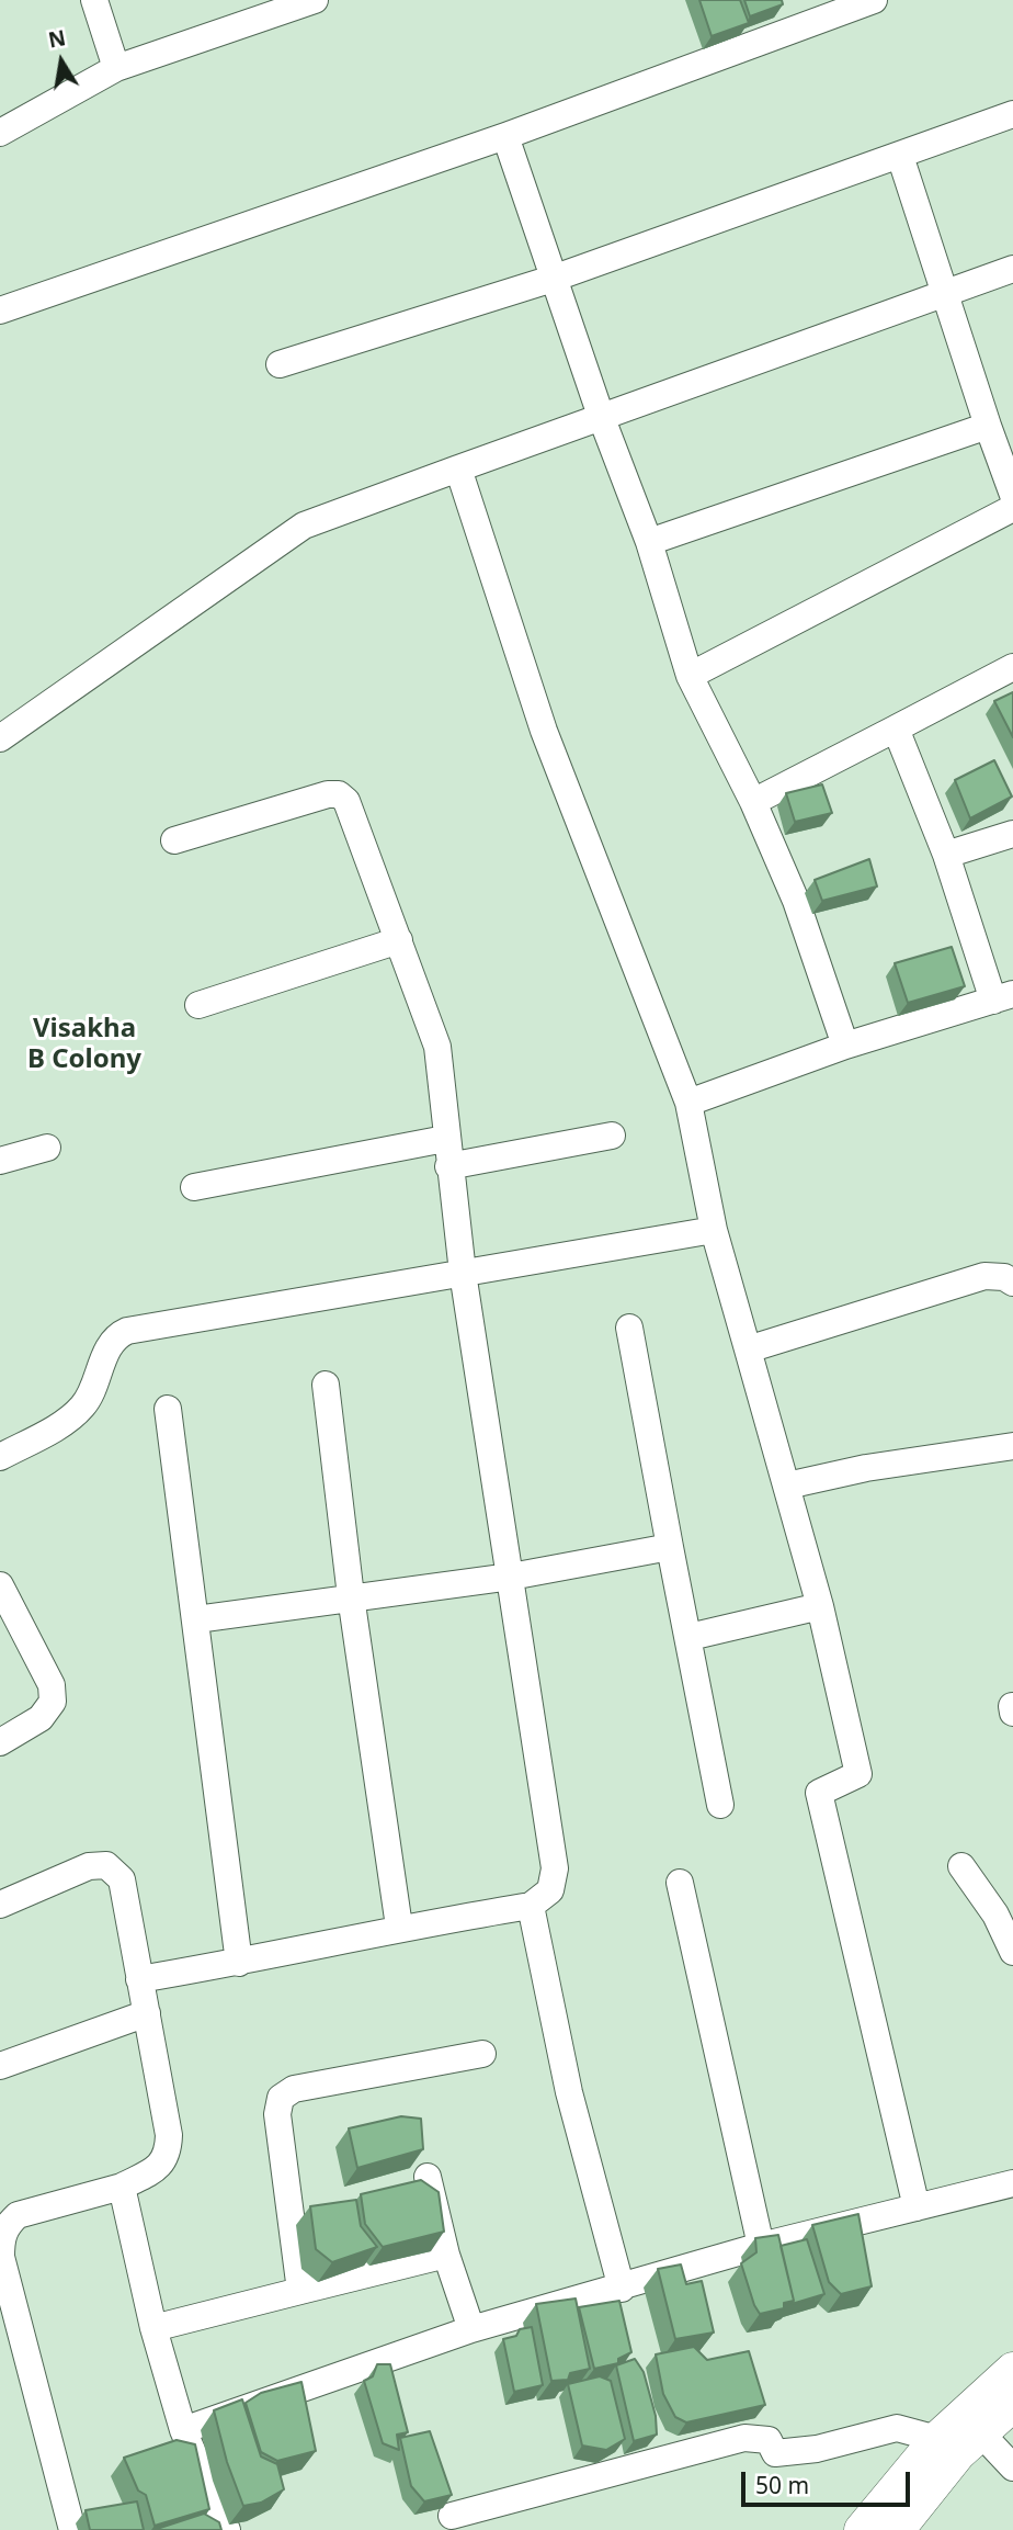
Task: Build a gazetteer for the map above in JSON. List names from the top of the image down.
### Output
{
  "districts": ["Visakha B Colony"],
  "scale_bar": "50 m",
  "north": "top"
}
